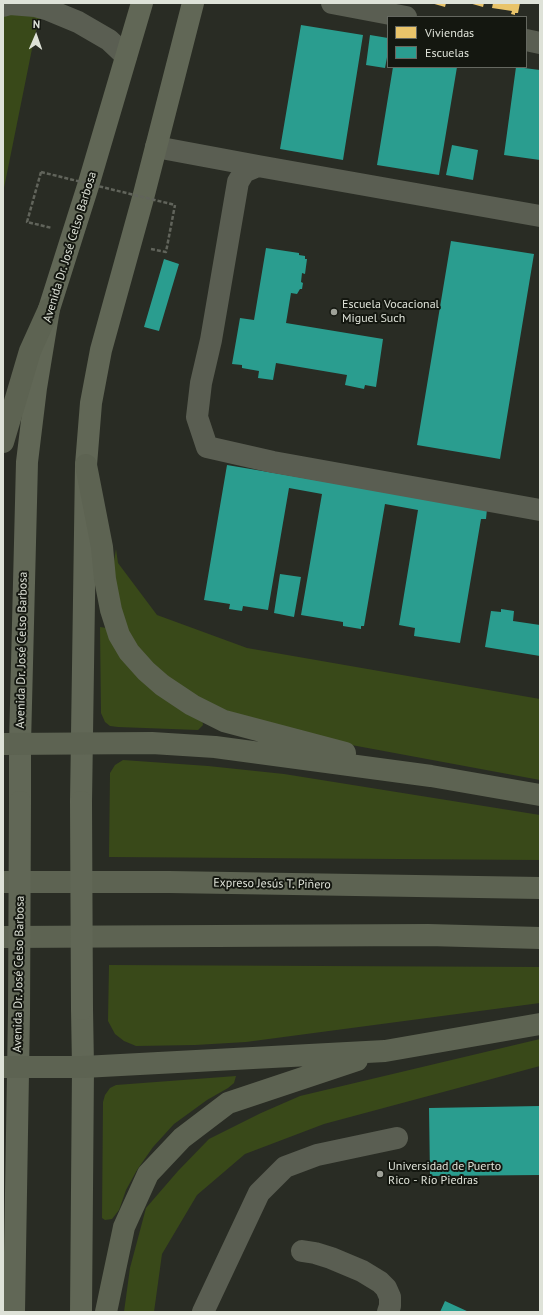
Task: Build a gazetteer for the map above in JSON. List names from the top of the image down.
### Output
{
  "streets": {
    "highway": ["Expreso Jesús T. Piñero"],
    "main road": ["Avenida Dr. José Celso Barbosa"]
  },
  "places": ["Escuela Vocacional Miguel Such", "Universidad de Puerto Rico - Río Piedras"],
  "legend": ["Viviendas", "Escuelas"],
  "north": "top"
}
